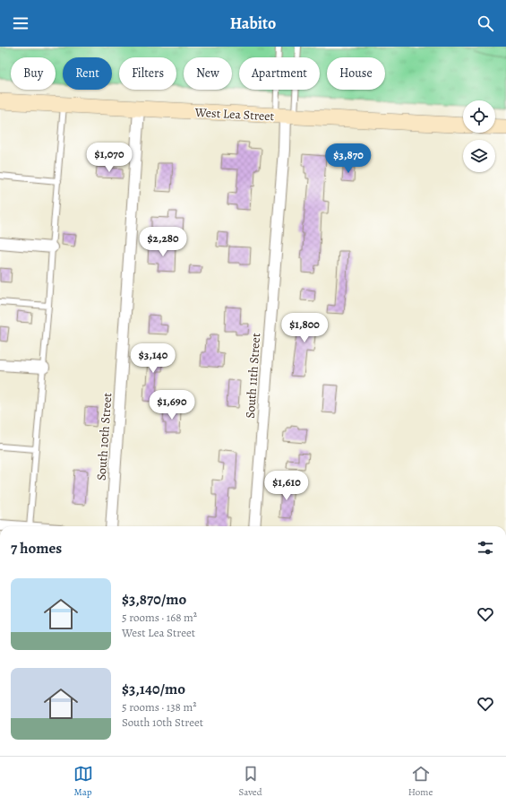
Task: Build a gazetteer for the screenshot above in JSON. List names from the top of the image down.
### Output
{
  "streets": {
    "main road": ["West Lea Street"],
    "street": ["South 11th Street", "South 10th Street"]
  },
  "crossings": [
    ["West Lea Street", "South 11th Street"],
    ["West Lea Street", "South 10th Street"]
  ],
  "page": {
    "header": "Habito",
    "chip": [
      "Buy",
      "Rent",
      "Filters",
      "New",
      "Apartment",
      "House"
    ],
    "price": [
      "$1,070",
      "$3,870",
      "$2,280",
      "$1,800",
      "$3,140",
      "$1,690",
      "$1,610"
    ],
    "heading": "7 homes",
    "list": [
      {
        "name": "$3,870/mo",
        "note": "5 rooms · 168 m² · West Lea Street"
      },
      {
        "name": "$3,140/mo",
        "note": "5 rooms · 138 m² · South 10th Street"
      }
    ],
    "tabs": ["Map", "Saved", "Home"]
  }
}
